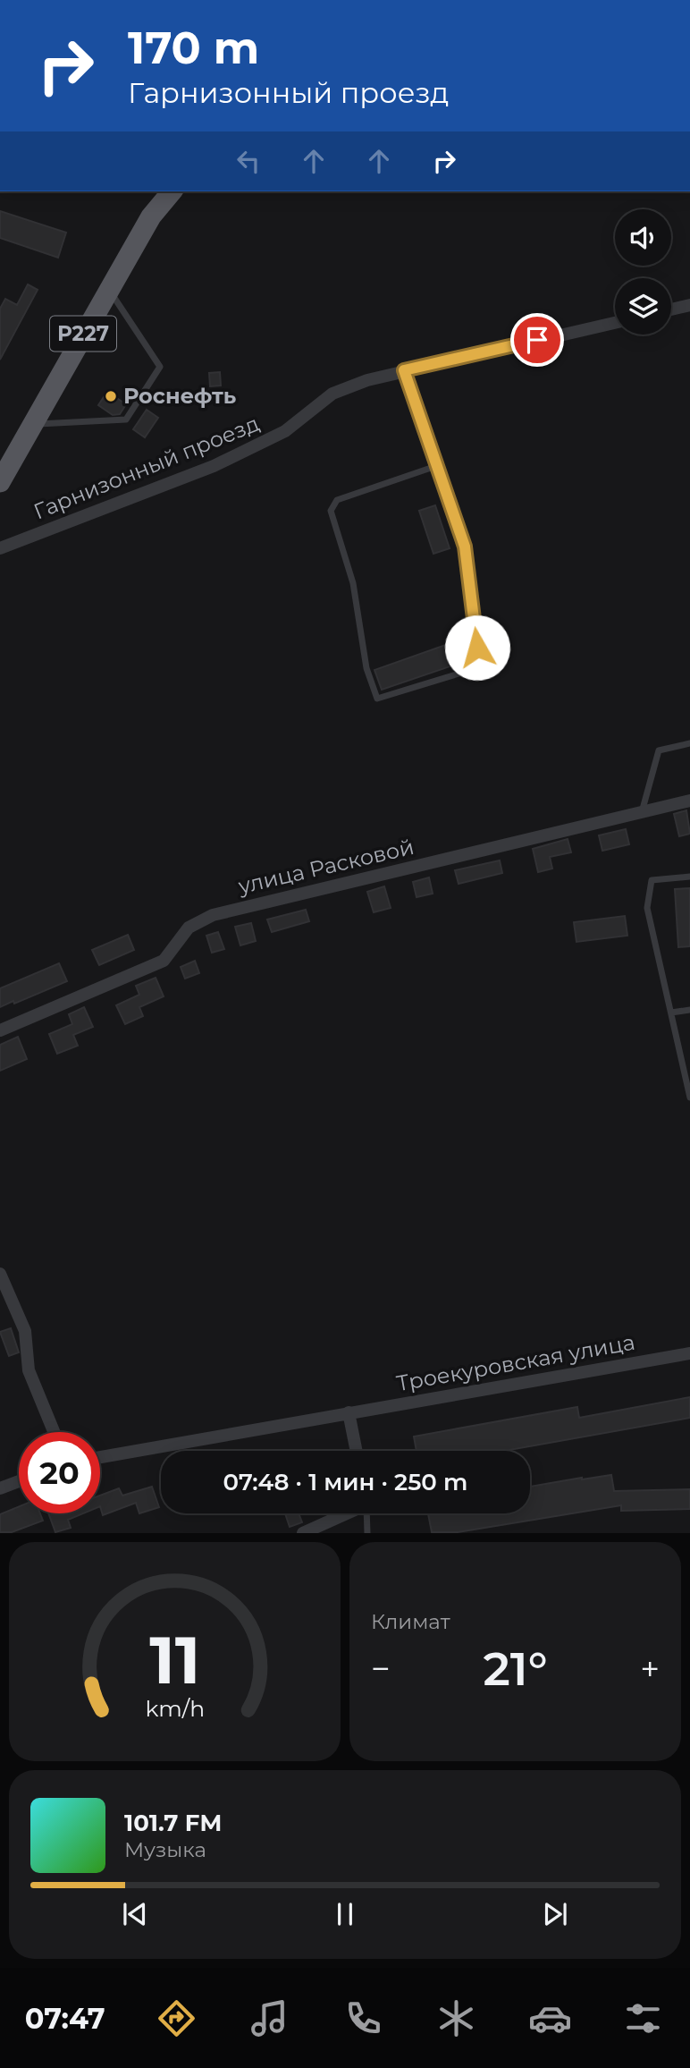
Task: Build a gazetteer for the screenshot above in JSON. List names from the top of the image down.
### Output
{
  "streets": {
    "main road": ["Р227"],
    "street": ["Гарнизонный проезд", "улица Расковой", "Троекуровская улица"]
  },
  "places": ["Роснефть"],
  "page": {
    "turn": ["170 m", "Гарнизонный проезд"],
    "limit": "20",
    "trip": "07:48 · 1 мин · 250 m",
    "tile": "Климат",
    "heat": ["−", "21°", "+"],
    "song": ["101.7 FM", "Музыка"],
    "tabs": "07:47",
    "gauge": ["11", "km/h"]
  }
}
